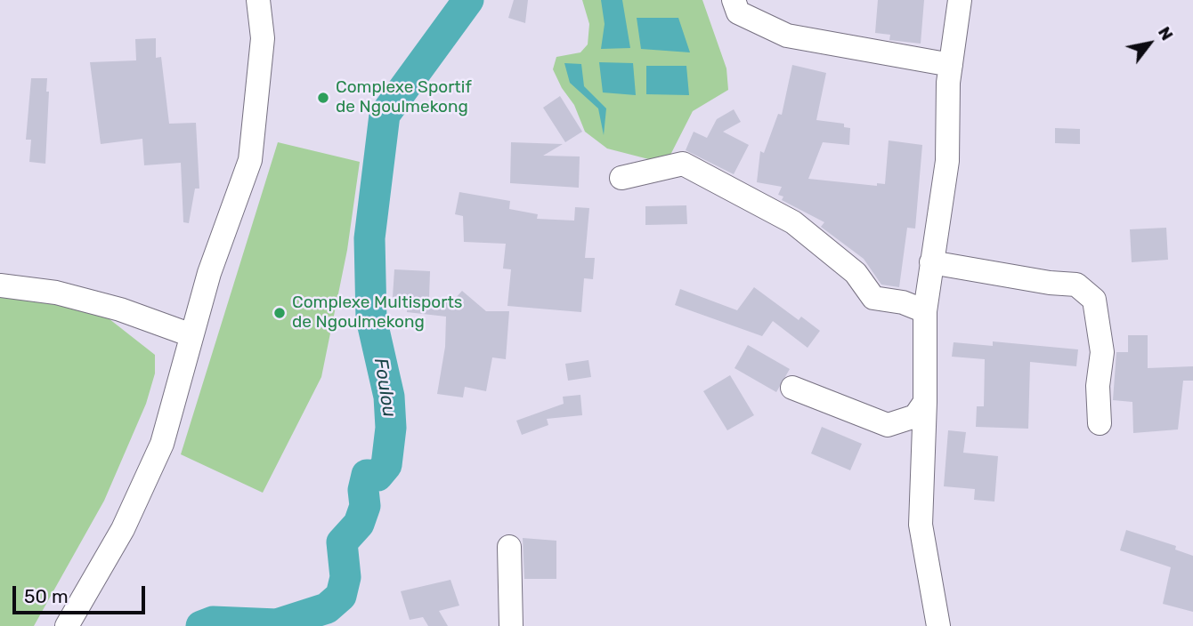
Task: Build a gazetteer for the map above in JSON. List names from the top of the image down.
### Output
{
  "water": ["Foulou"],
  "places": ["Complexe Sportif de Ngoulmekong", "Complexe Multisports de Ngoulmekong"],
  "scale_bar": "50 m",
  "north": "top right"
}
